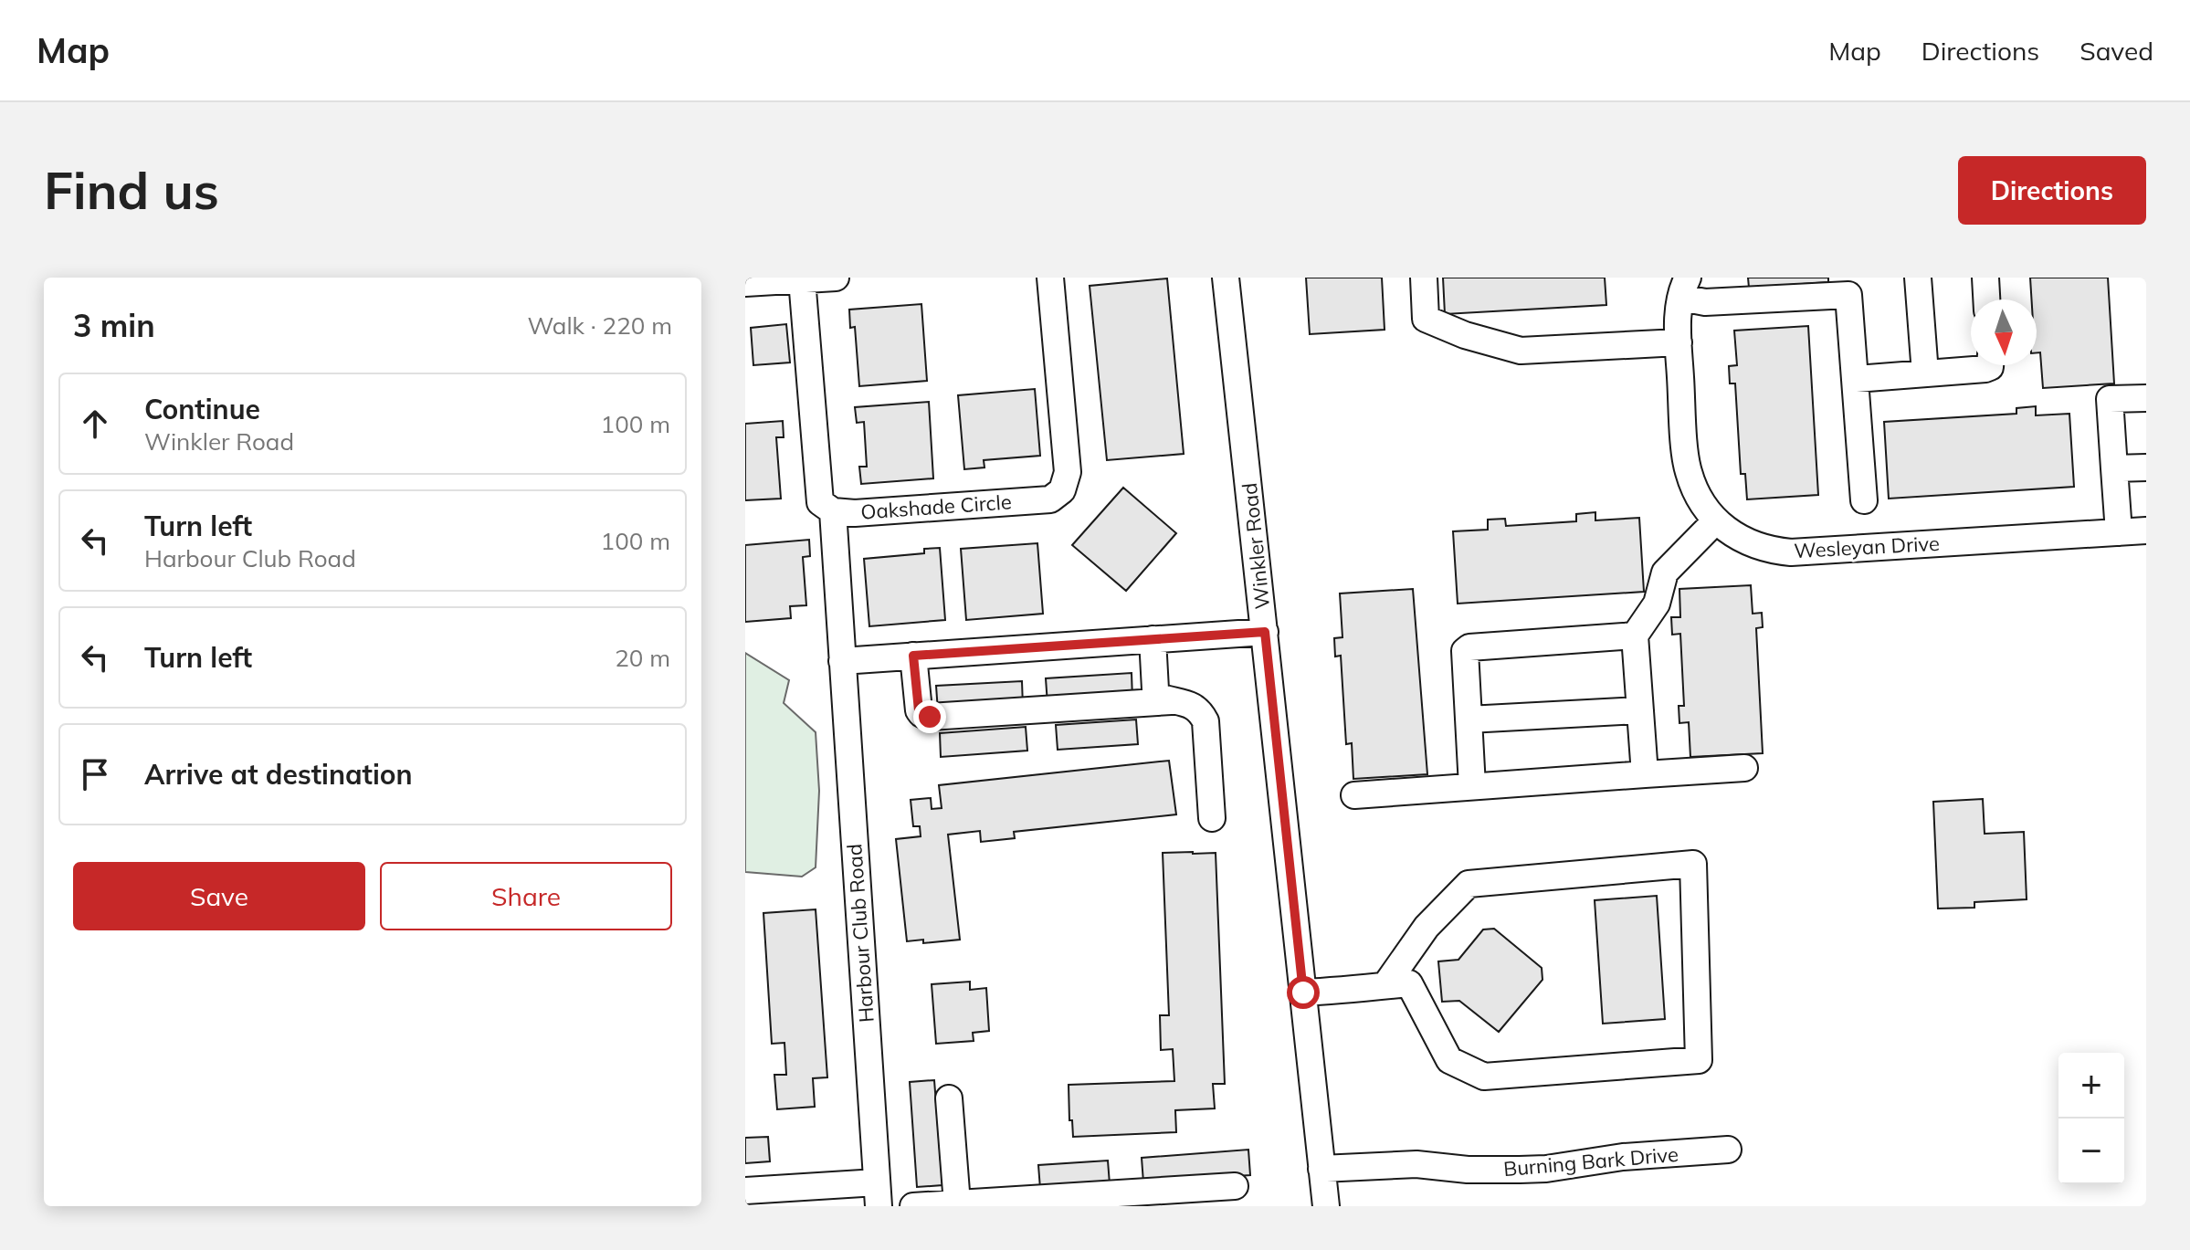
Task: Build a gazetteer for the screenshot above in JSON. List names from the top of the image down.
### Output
{
  "streets": {
    "street": [
      "Oakshade Circle",
      "Winkler Road",
      "Wesleyan Drive",
      "Harbour Club Road",
      "Burning Bark Drive"
    ]
  },
  "crossings": [
    ["Oakshade Circle", "Harbour Club Road"],
    ["Winkler Road", "Burning Bark Drive"]
  ],
  "north": "bottom",
  "page": {
    "header": "Map",
    "nav": ["Map", "Directions", "Saved"],
    "buttons": [
      "Directions",
      ["Save", "Share"]
    ],
    "title": "Find us",
    "heading": ["3 min", "Walk · 220 m"],
    "list": [
      ["Continue", "Winkler Road", "100 m"],
      ["Turn left", "Harbour Club Road", "100 m"],
      ["Turn left", "20 m"],
      "Arrive at destination"
    ],
    "map_buttons": ["+", "−"]
  }
}
